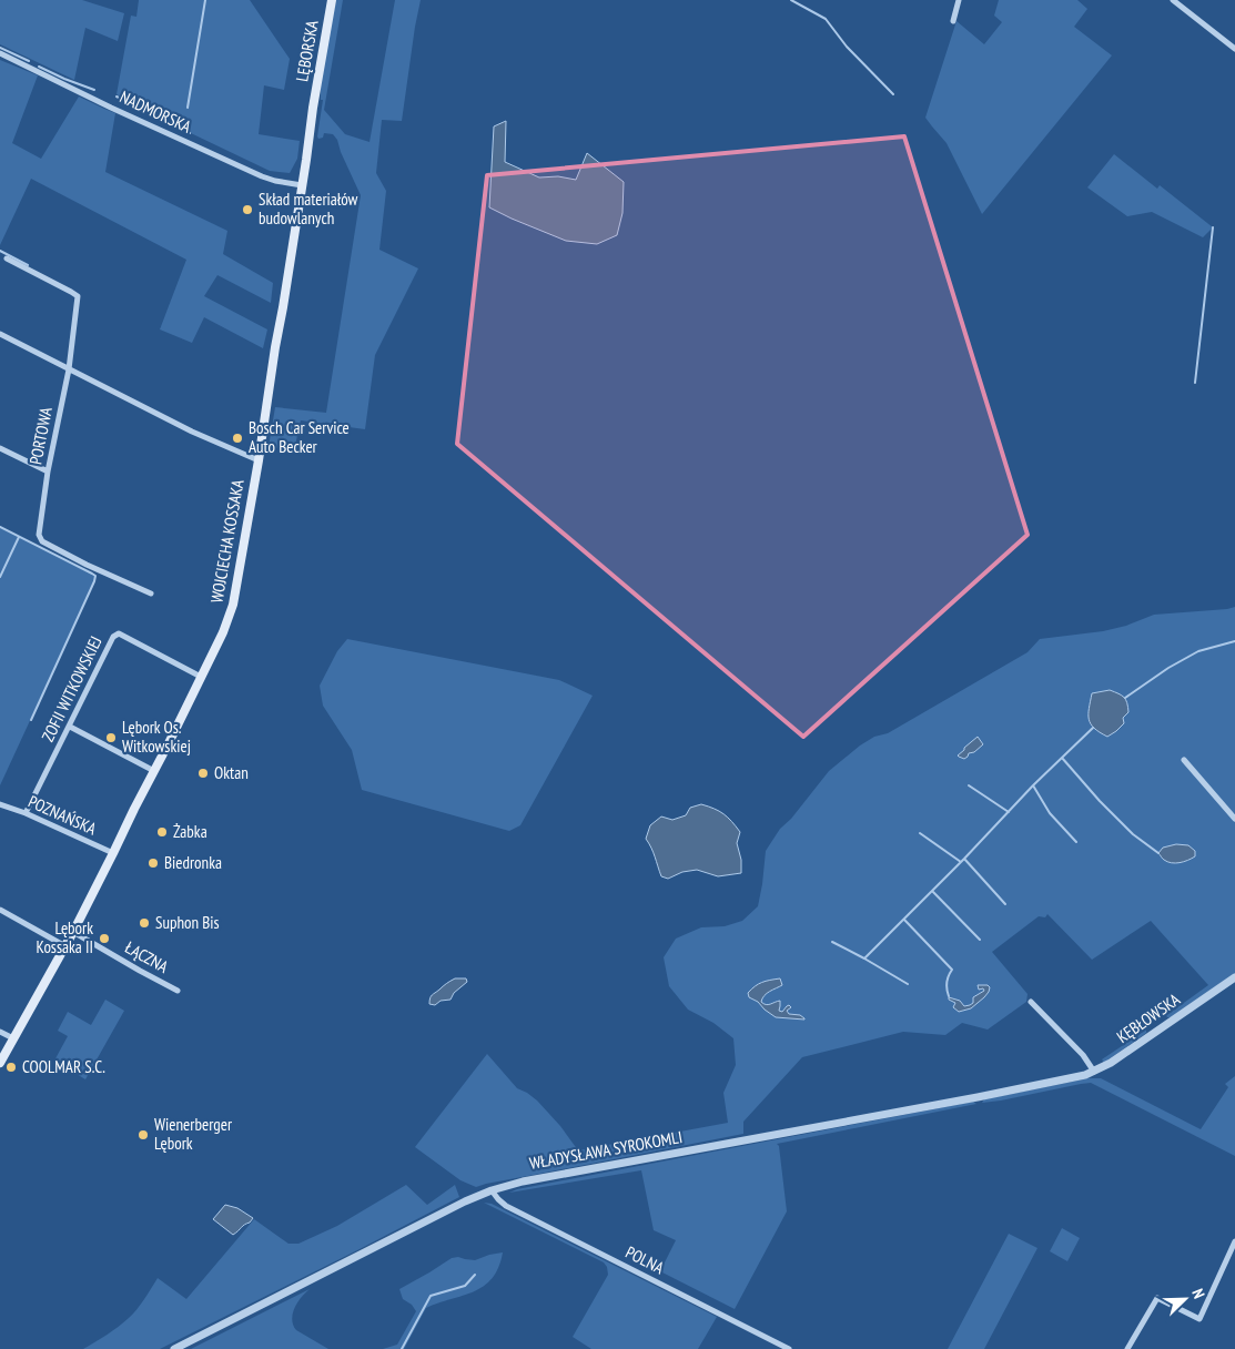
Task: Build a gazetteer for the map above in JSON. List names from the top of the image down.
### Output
{
  "streets": {
    "main road": ["LĘBORSKA", "WOJCIECHA KOSSAKA"],
    "street": [
      "NADMORSKA",
      "PORTOWA",
      "ZOFII WITKOWSKIEJ",
      "POZNAŃSKA",
      "ŁĄCZNA",
      "KĘBŁOWSKA",
      "WŁADYSŁAWA SYROKOMLI",
      "POLNA"
    ]
  },
  "crossings": [
    ["LĘBORSKA", "WOJCIECHA KOSSAKA"],
    ["NADMORSKA", "WOJCIECHA KOSSAKA"],
    ["WOJCIECHA KOSSAKA", "ZOFII WITKOWSKIEJ"],
    ["WOJCIECHA KOSSAKA", "POZNAŃSKA"],
    ["WOJCIECHA KOSSAKA", "ŁĄCZNA"],
    ["ZOFII WITKOWSKIEJ", "POZNAŃSKA"],
    ["KĘBŁOWSKA", "WŁADYSŁAWA SYROKOMLI"],
    ["WŁADYSŁAWA SYROKOMLI", "POLNA"]
  ],
  "places": [
    "Skład materiałów budowlanych",
    "Bosch Car Service Auto Becker",
    "Lębork Os. Witkowskiej",
    "Oktan",
    "Żabka",
    "Biedronka",
    "Suphon Bis",
    "Lębork Kossaka II",
    "COOLMAR S.C.",
    "Wienerberger Lębork"
  ],
  "north": "top right"
}
